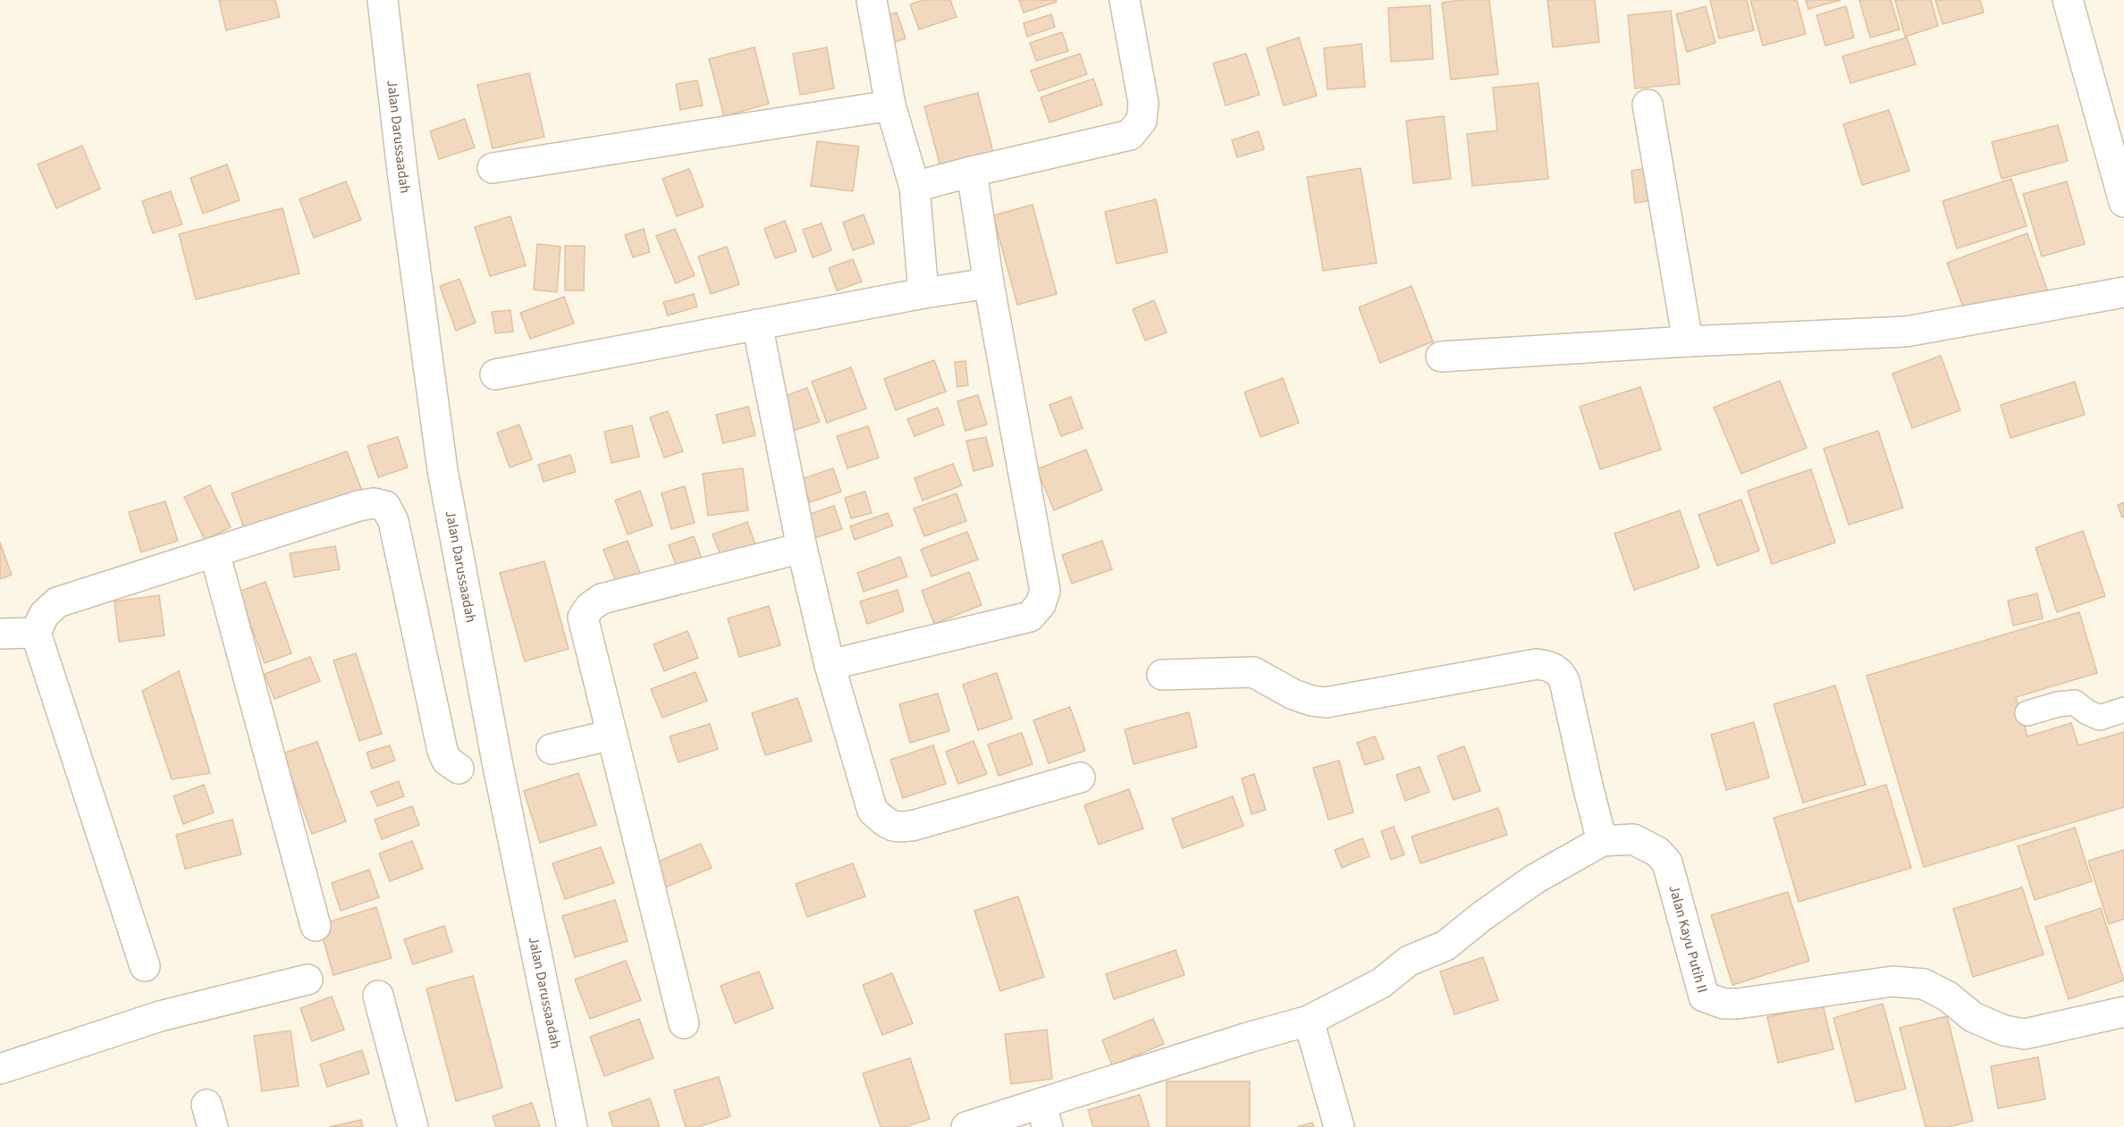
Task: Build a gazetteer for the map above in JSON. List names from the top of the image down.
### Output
{
  "streets": {
    "street": ["Jalan Darussaadah", "Jalan Kayu Putih II"]
  }
}
